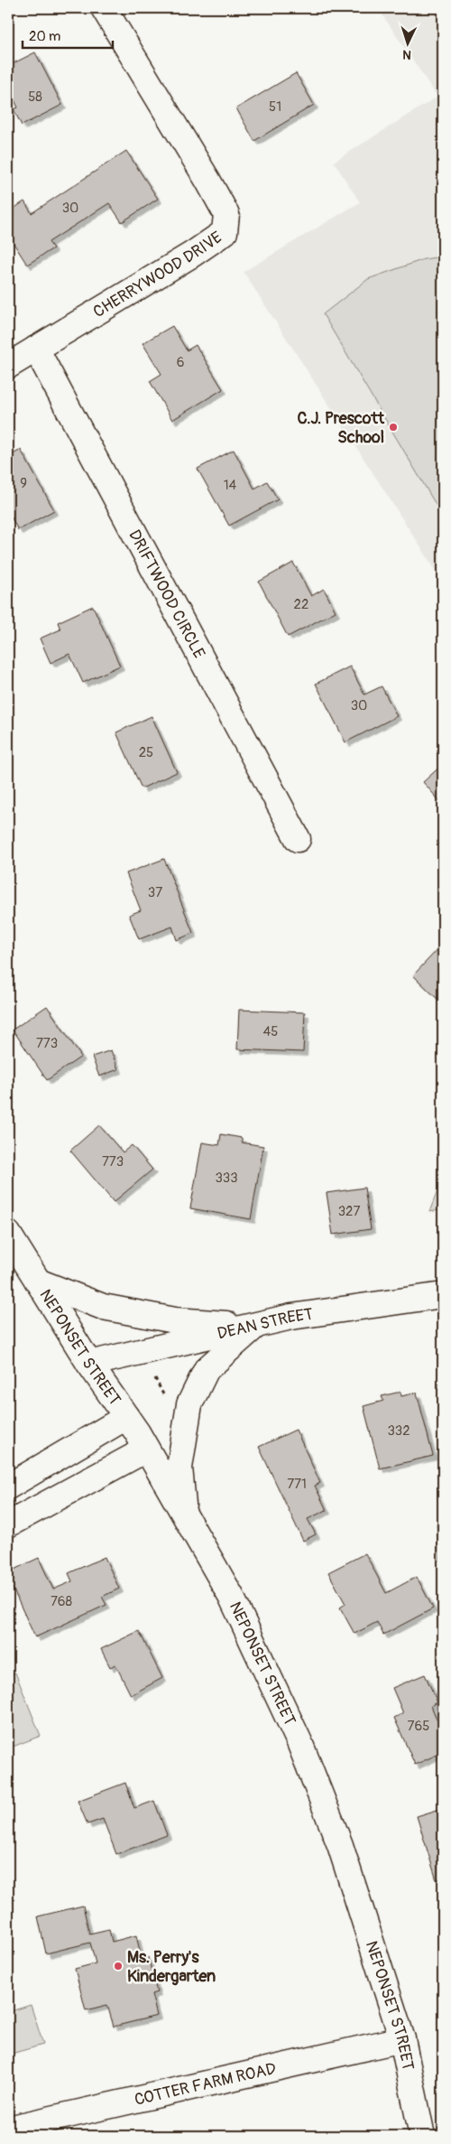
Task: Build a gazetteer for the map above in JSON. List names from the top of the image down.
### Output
{
  "streets": {
    "main road": [
      "CHERRYWOOD DRIVE",
      "DRIFTWOOD CIRCLE",
      "DEAN STREET",
      "NEPONSET STREET",
      "COTTER FARM ROAD"
    ]
  },
  "crossings": [
    ["CHERRYWOOD DRIVE", "DRIFTWOOD CIRCLE"],
    ["DEAN STREET", "NEPONSET STREET"],
    ["NEPONSET STREET", "COTTER FARM ROAD"]
  ],
  "places": ["C.J. Prescott School", "Ms. Perry's Kindergarten"],
  "house_numbers": [
    "58",
    "51",
    "30",
    "6",
    "9",
    "14",
    "22",
    "30",
    "25",
    "37",
    "45",
    "773",
    "773",
    "333",
    "327",
    "332",
    "771",
    "768",
    "765"
  ],
  "scale_bar": "20 m",
  "north": "bottom"
}
